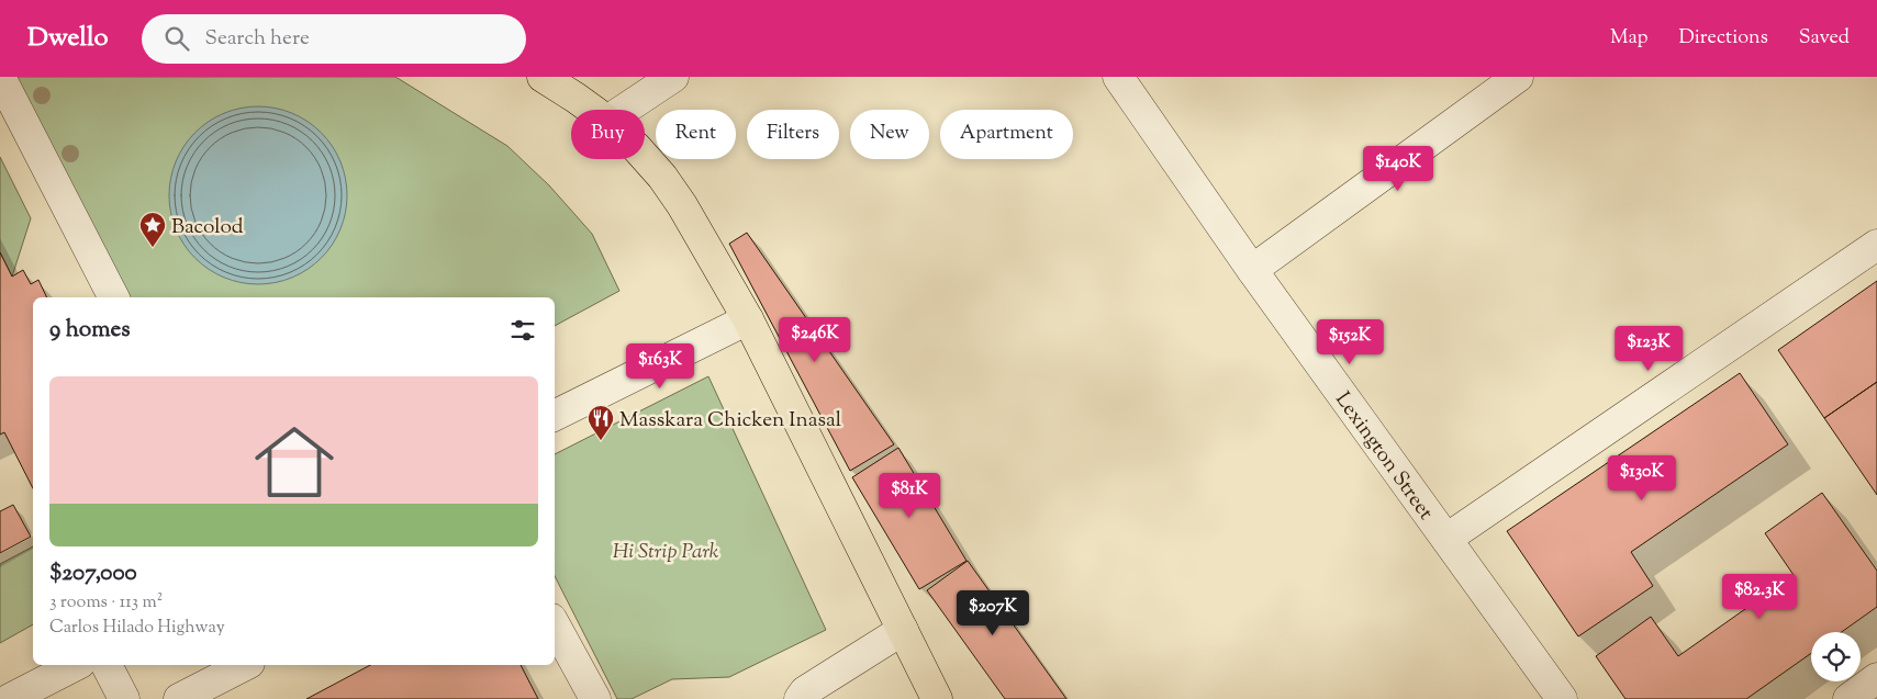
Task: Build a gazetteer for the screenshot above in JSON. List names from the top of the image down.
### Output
{
  "streets": {
    "street": ["Lexington Street"]
  },
  "parks": ["Hi Strip Park"],
  "places": {
    "place": ["Bacolod"],
    "restaurant": ["Masskara Chicken Inasal"]
  },
  "page": {
    "header": "Dwello",
    "search": "Search here",
    "nav": ["Map", "Directions", "Saved"],
    "chip": [
      "Buy",
      "Rent",
      "Filters",
      "New",
      "Apartment"
    ],
    "price": [
      "$140K",
      "$246K",
      "$152K",
      "$123K",
      "$163K",
      "$130K",
      "$81K",
      "$82.3K",
      "$207K"
    ],
    "heading": "9 homes",
    "list": [
      {
        "name": "$207,000",
        "note": "3 rooms · 113 m² · Carlos Hilado Highway"
      }
    ]
  }
}
